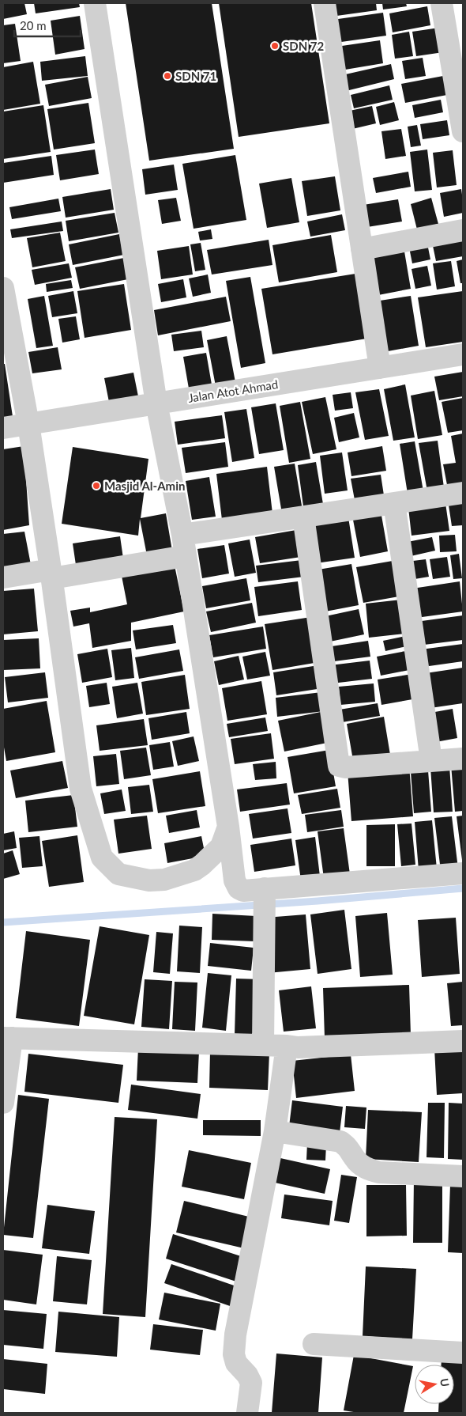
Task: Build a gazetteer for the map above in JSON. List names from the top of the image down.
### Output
{
  "streets": {
    "street": ["Jalan Atot Ahmad"]
  },
  "places": ["SDN 72", "SDN 71", "Masjid Al-Amin"],
  "scale_bar": "20 m",
  "north": "right"
}
